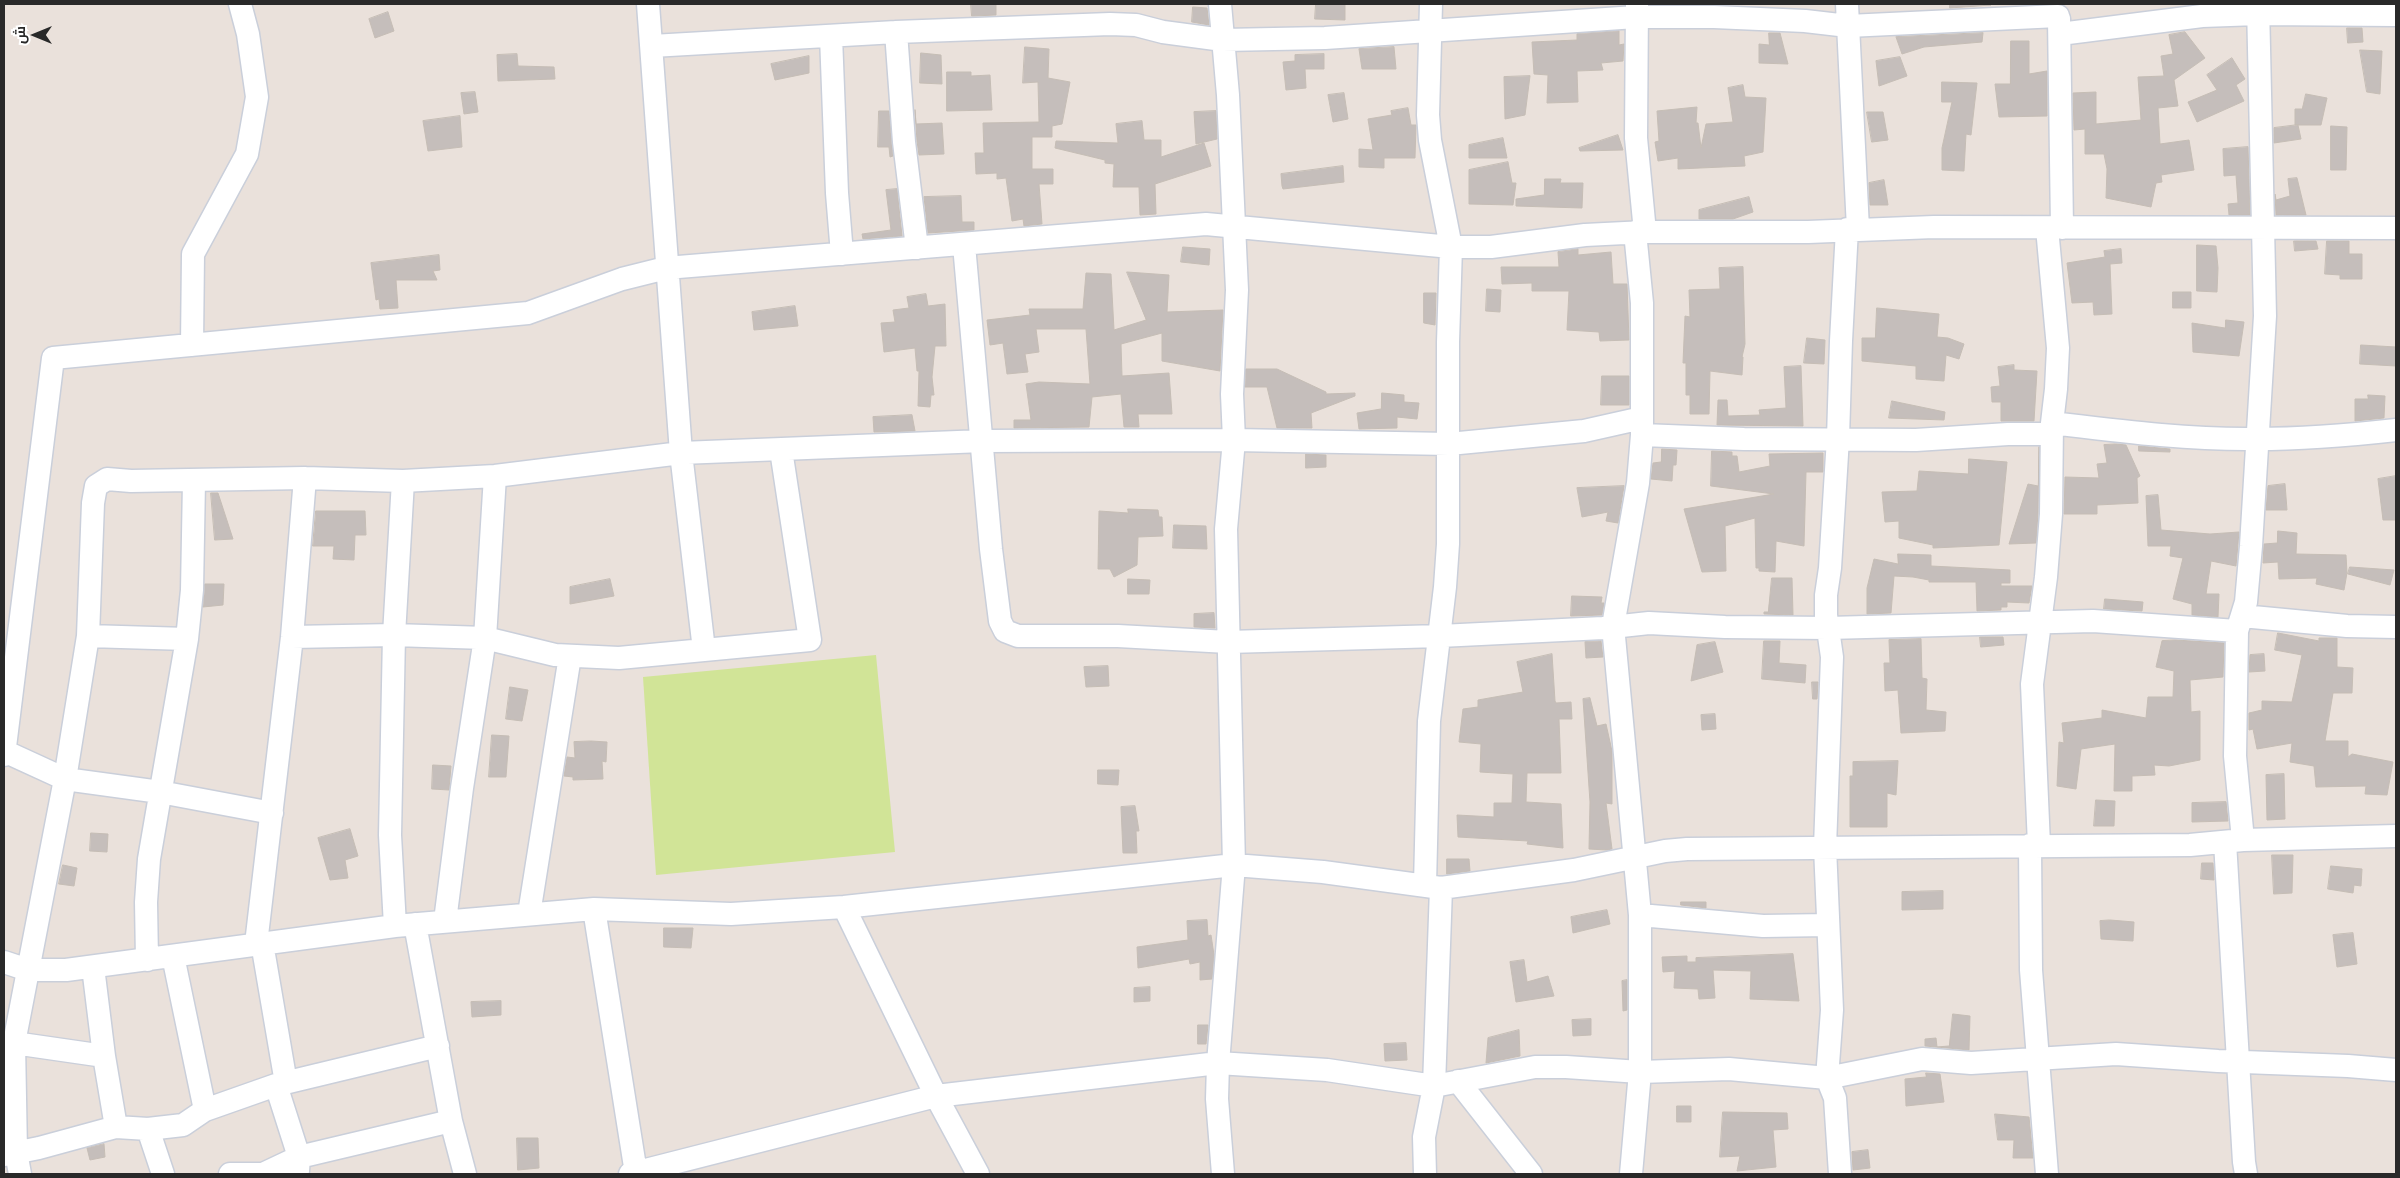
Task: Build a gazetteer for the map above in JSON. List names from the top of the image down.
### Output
{
  "north": "left"
}
